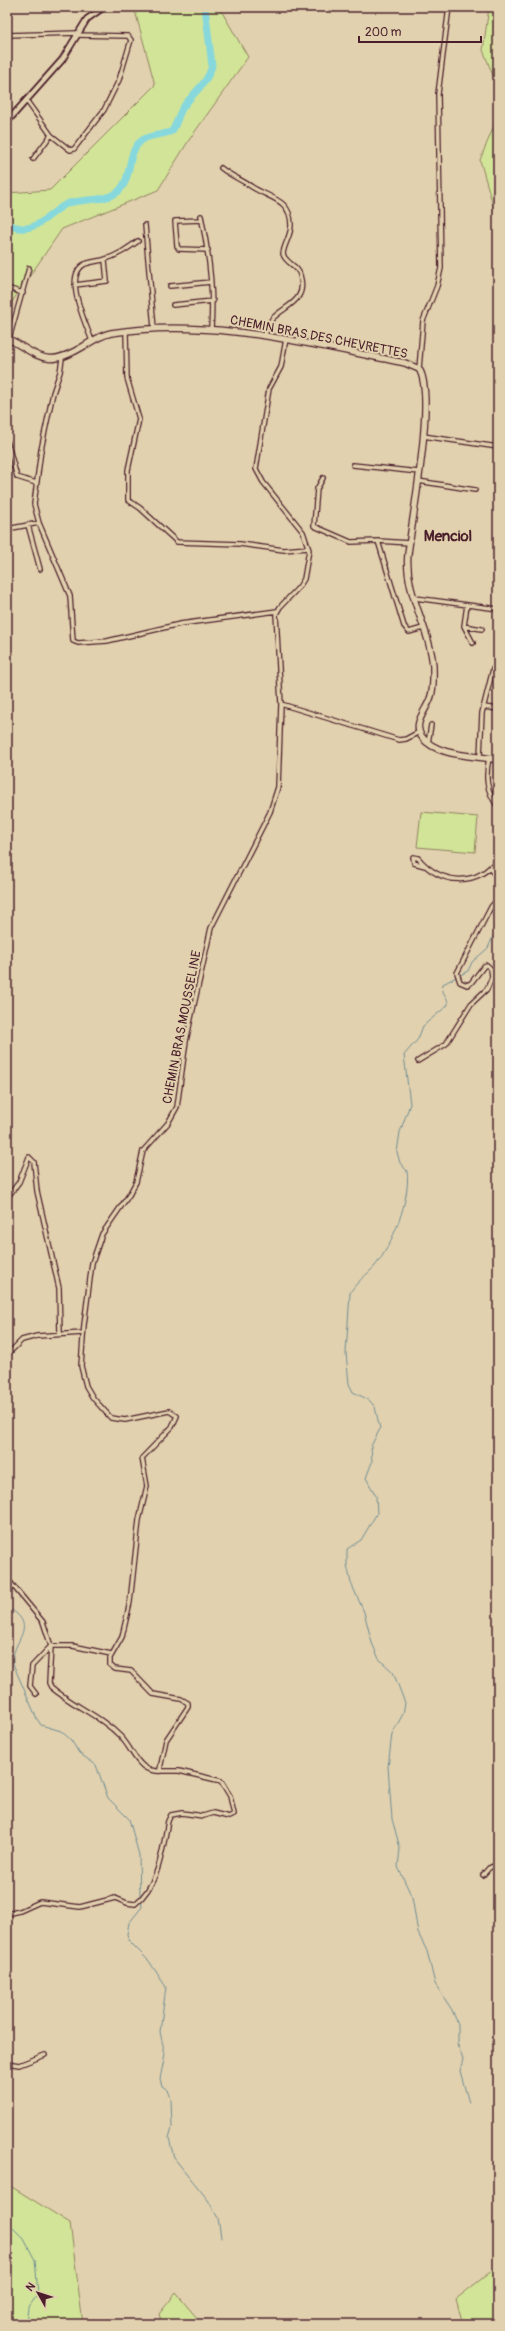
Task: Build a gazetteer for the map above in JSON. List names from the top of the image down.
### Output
{
  "streets": {
    "main road": ["CHEMIN BRAS DES CHEVRETTES"],
    "street": ["CHEMIN BRAS MOUSSELINE"]
  },
  "districts": ["Menciol"],
  "scale_bar": "200 m",
  "north": "top left"
}
